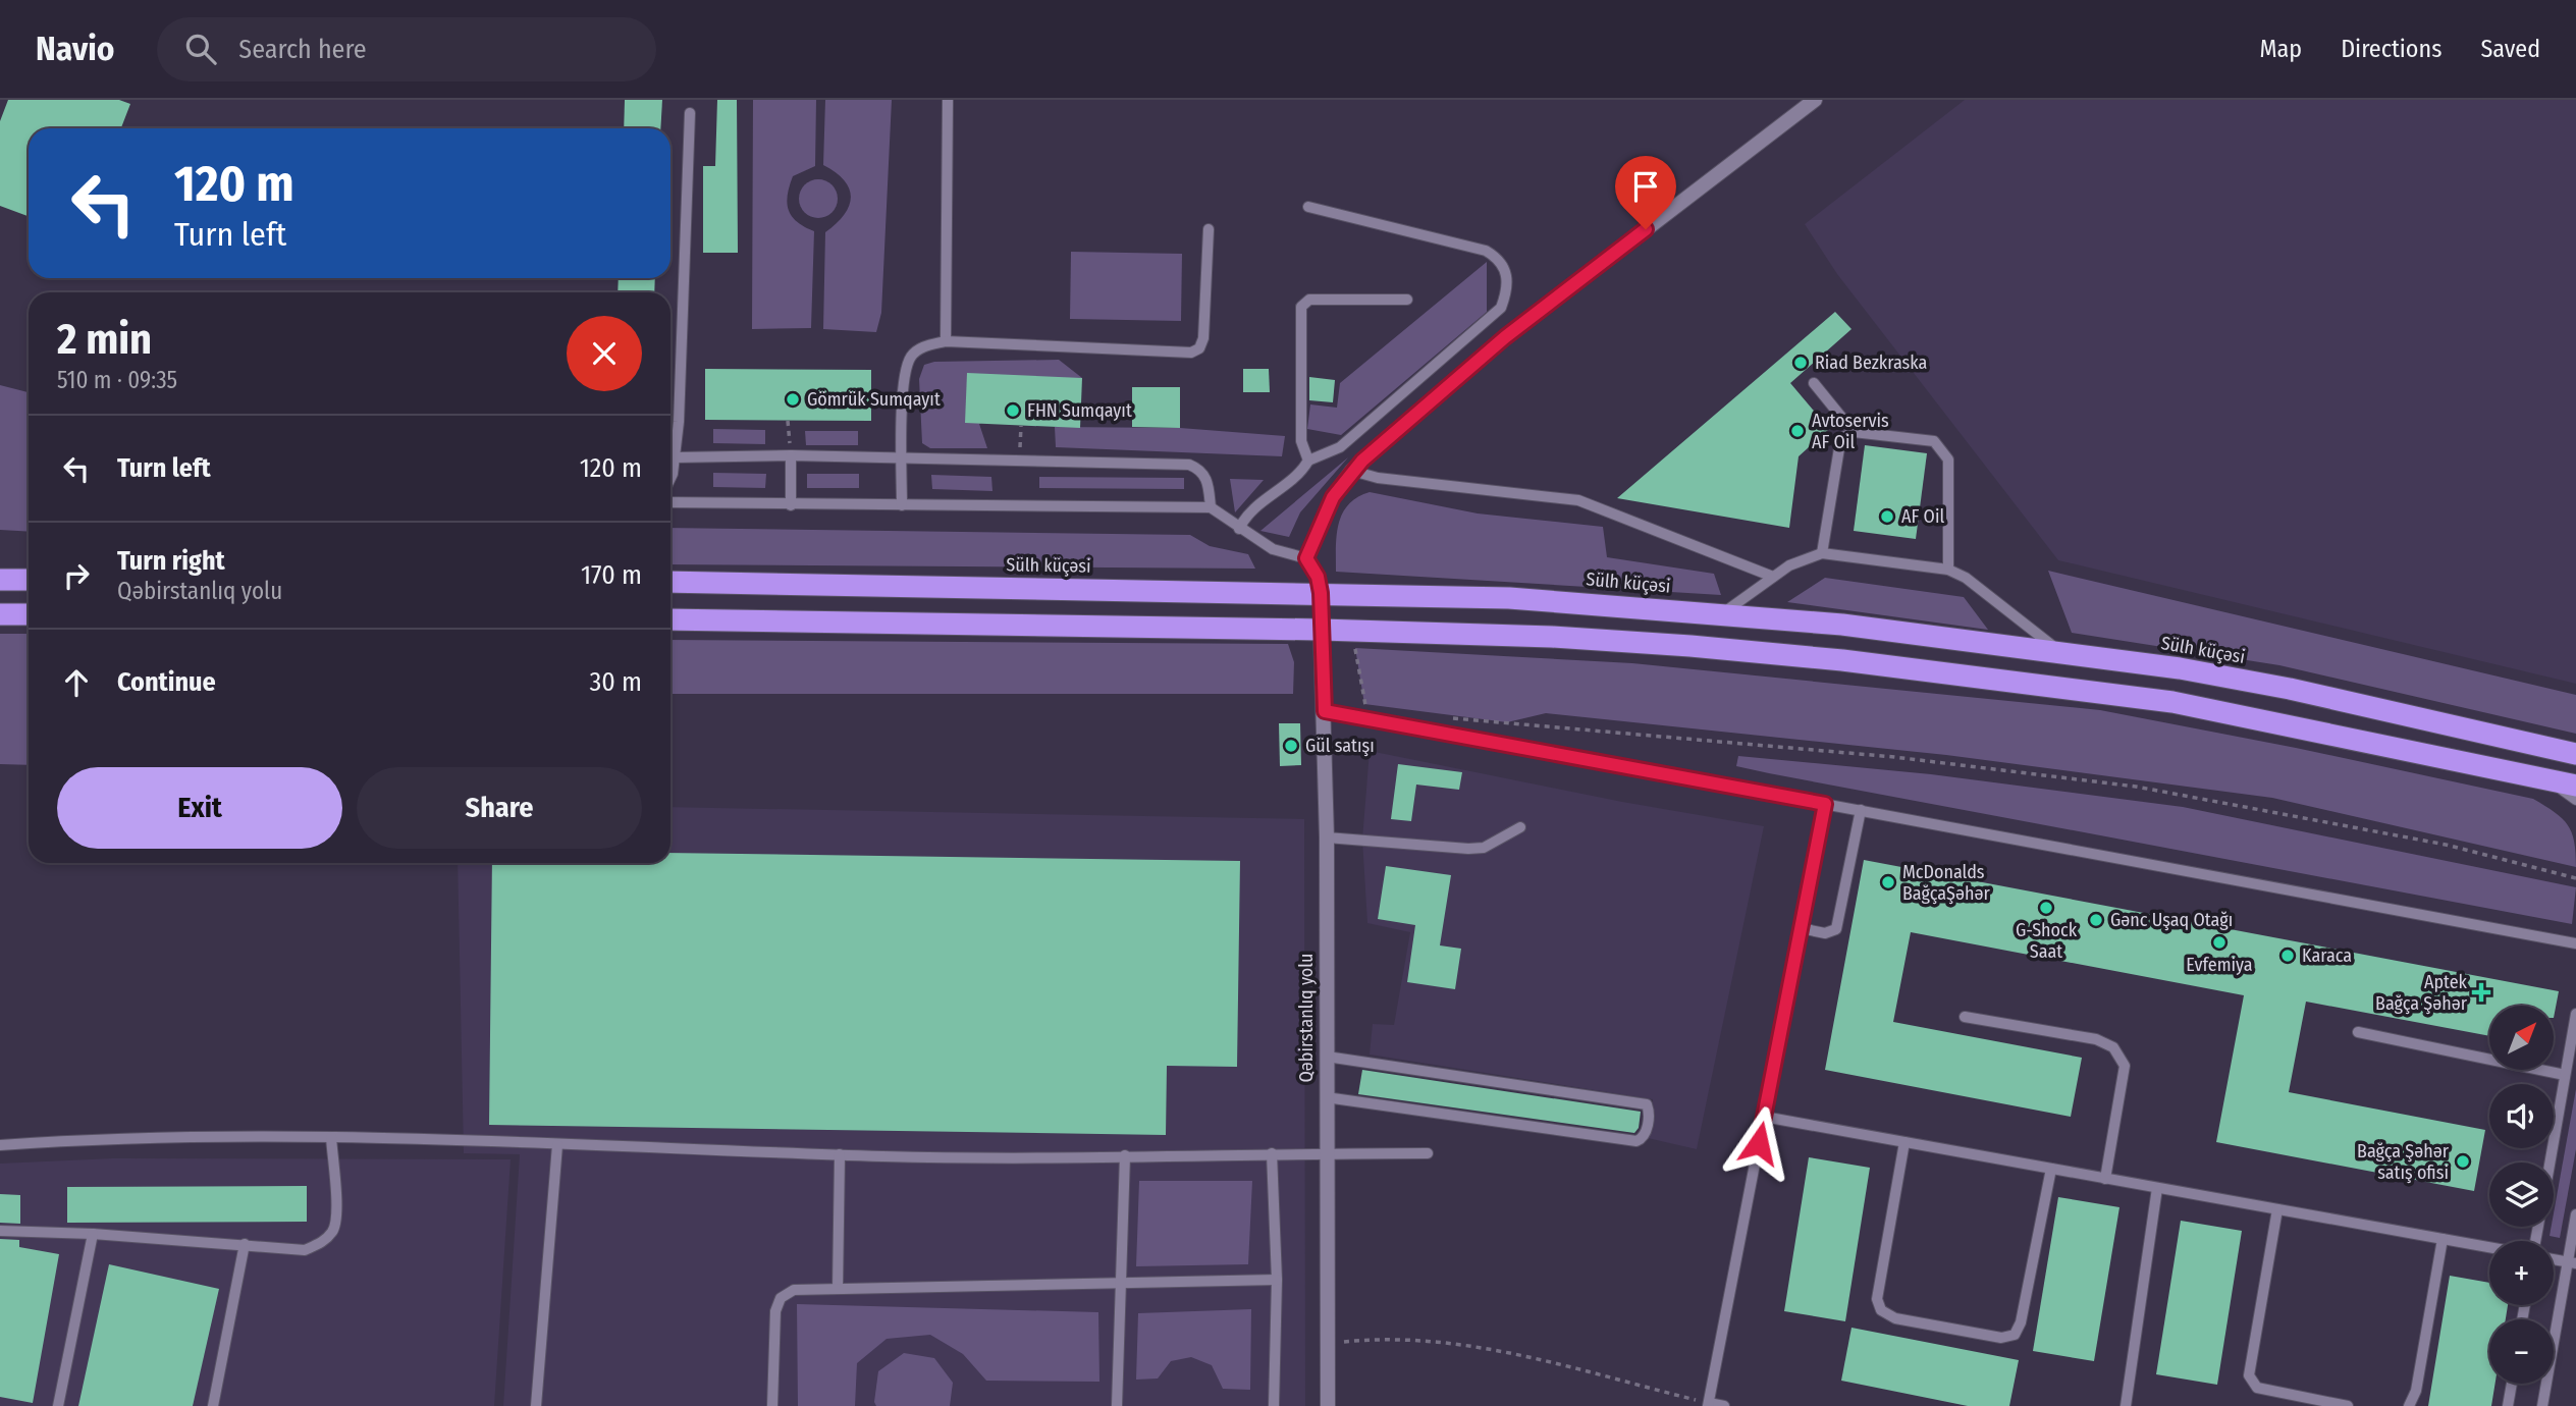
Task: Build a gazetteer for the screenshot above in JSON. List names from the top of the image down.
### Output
{
  "streets": {
    "highway": ["Sülh küçəsi"],
    "street": ["Qəbirstanlıq yolu"]
  },
  "places": {
    "other": [
      "Riad Bezkraska",
      "Gömrük Sumqayıt",
      "FHN Sumqayıt",
      "Avtoservis AF Oil",
      "AF Oil",
      "Gül satışı",
      "McDonalds BağçaŞəhər",
      "G-Shock Saat",
      "Gənc Uşaq Otağı",
      "Evfemiya",
      "Karaca",
      "Bağça Şəhər satış ofisi"
    ],
    "health": ["Aptek Bağça Şəhər"]
  },
  "north": "top right",
  "page": {
    "header": "Navio",
    "search": "Search here",
    "nav": ["Map", "Directions", "Saved"],
    "turn": ["120 m", "Turn left"],
    "heading": ["2 min", "510 m · 09:35"],
    "list": [
      {
        "name": "Turn left",
        "value": "120 m"
      },
      {
        "name": "Turn right",
        "note": "Qəbirstanlıq yolu",
        "value": "170 m"
      },
      {
        "name": "Continue",
        "value": "30 m"
      }
    ],
    "buttons": ["Exit", "Share"],
    "map_buttons": ["+", "−"]
  }
}
